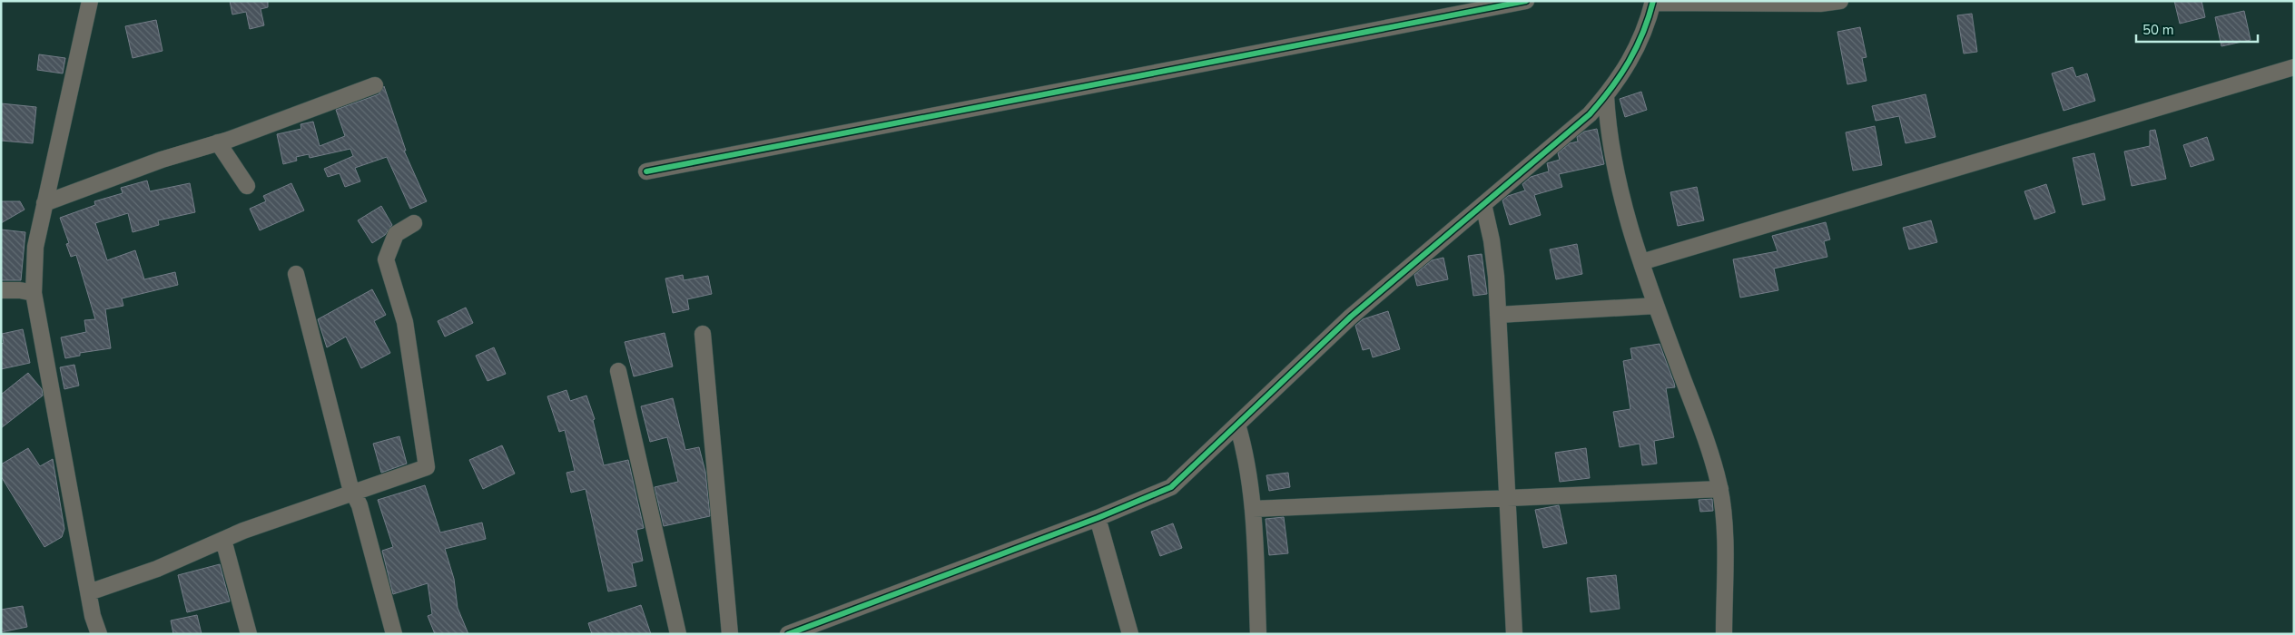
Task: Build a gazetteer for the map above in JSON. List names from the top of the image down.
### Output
{
  "scale_bar": "50 m"
}
